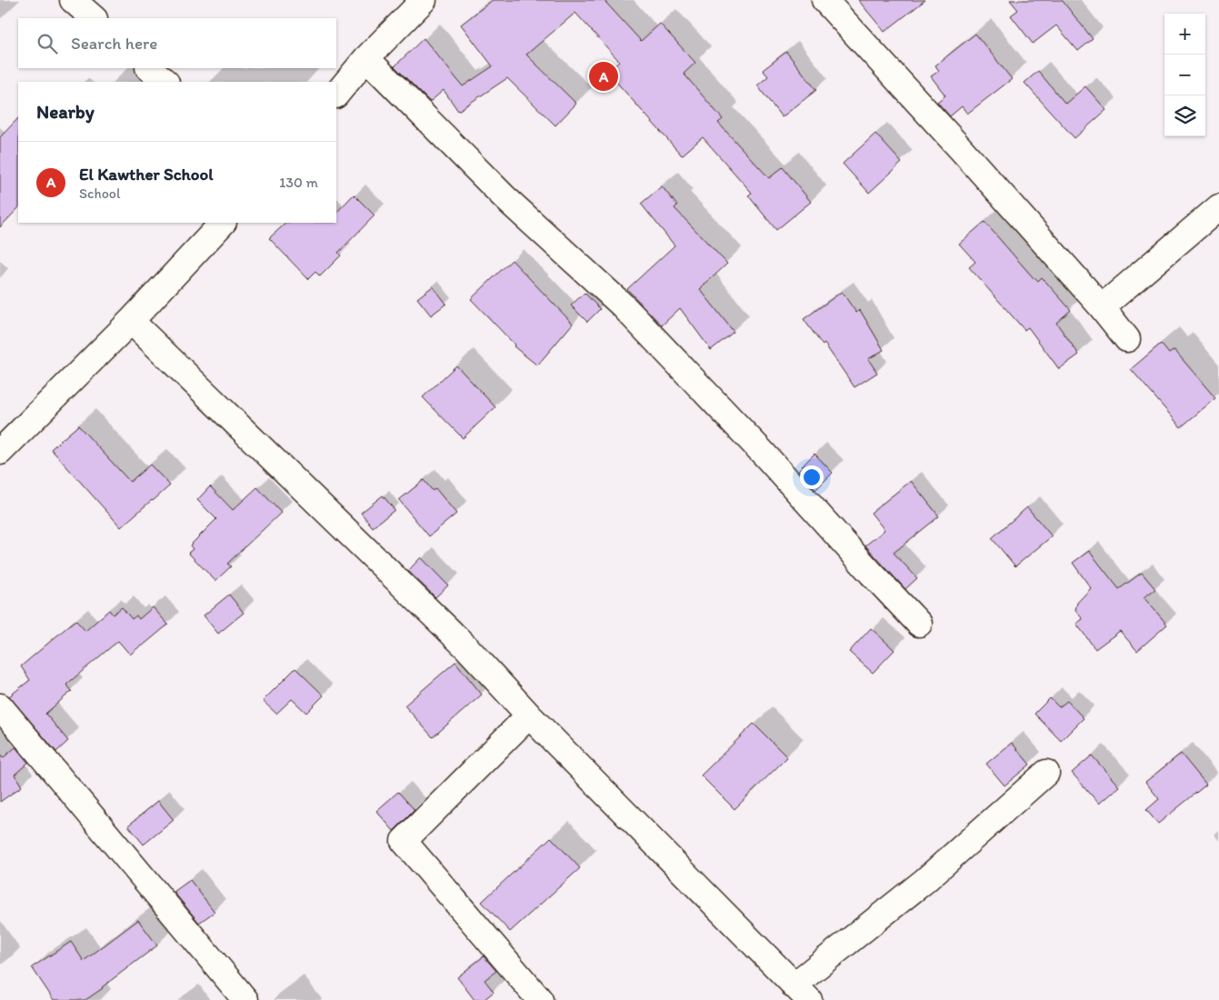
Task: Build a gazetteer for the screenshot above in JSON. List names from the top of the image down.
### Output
{
  "page": {
    "map_buttons": ["+", "−"],
    "search": "Search here",
    "pins": "A",
    "heading": "Nearby",
    "list": [
      {
        "mark": "A",
        "name": "El Kawther School",
        "note": "School",
        "value": "130 m"
      }
    ]
  }
}
